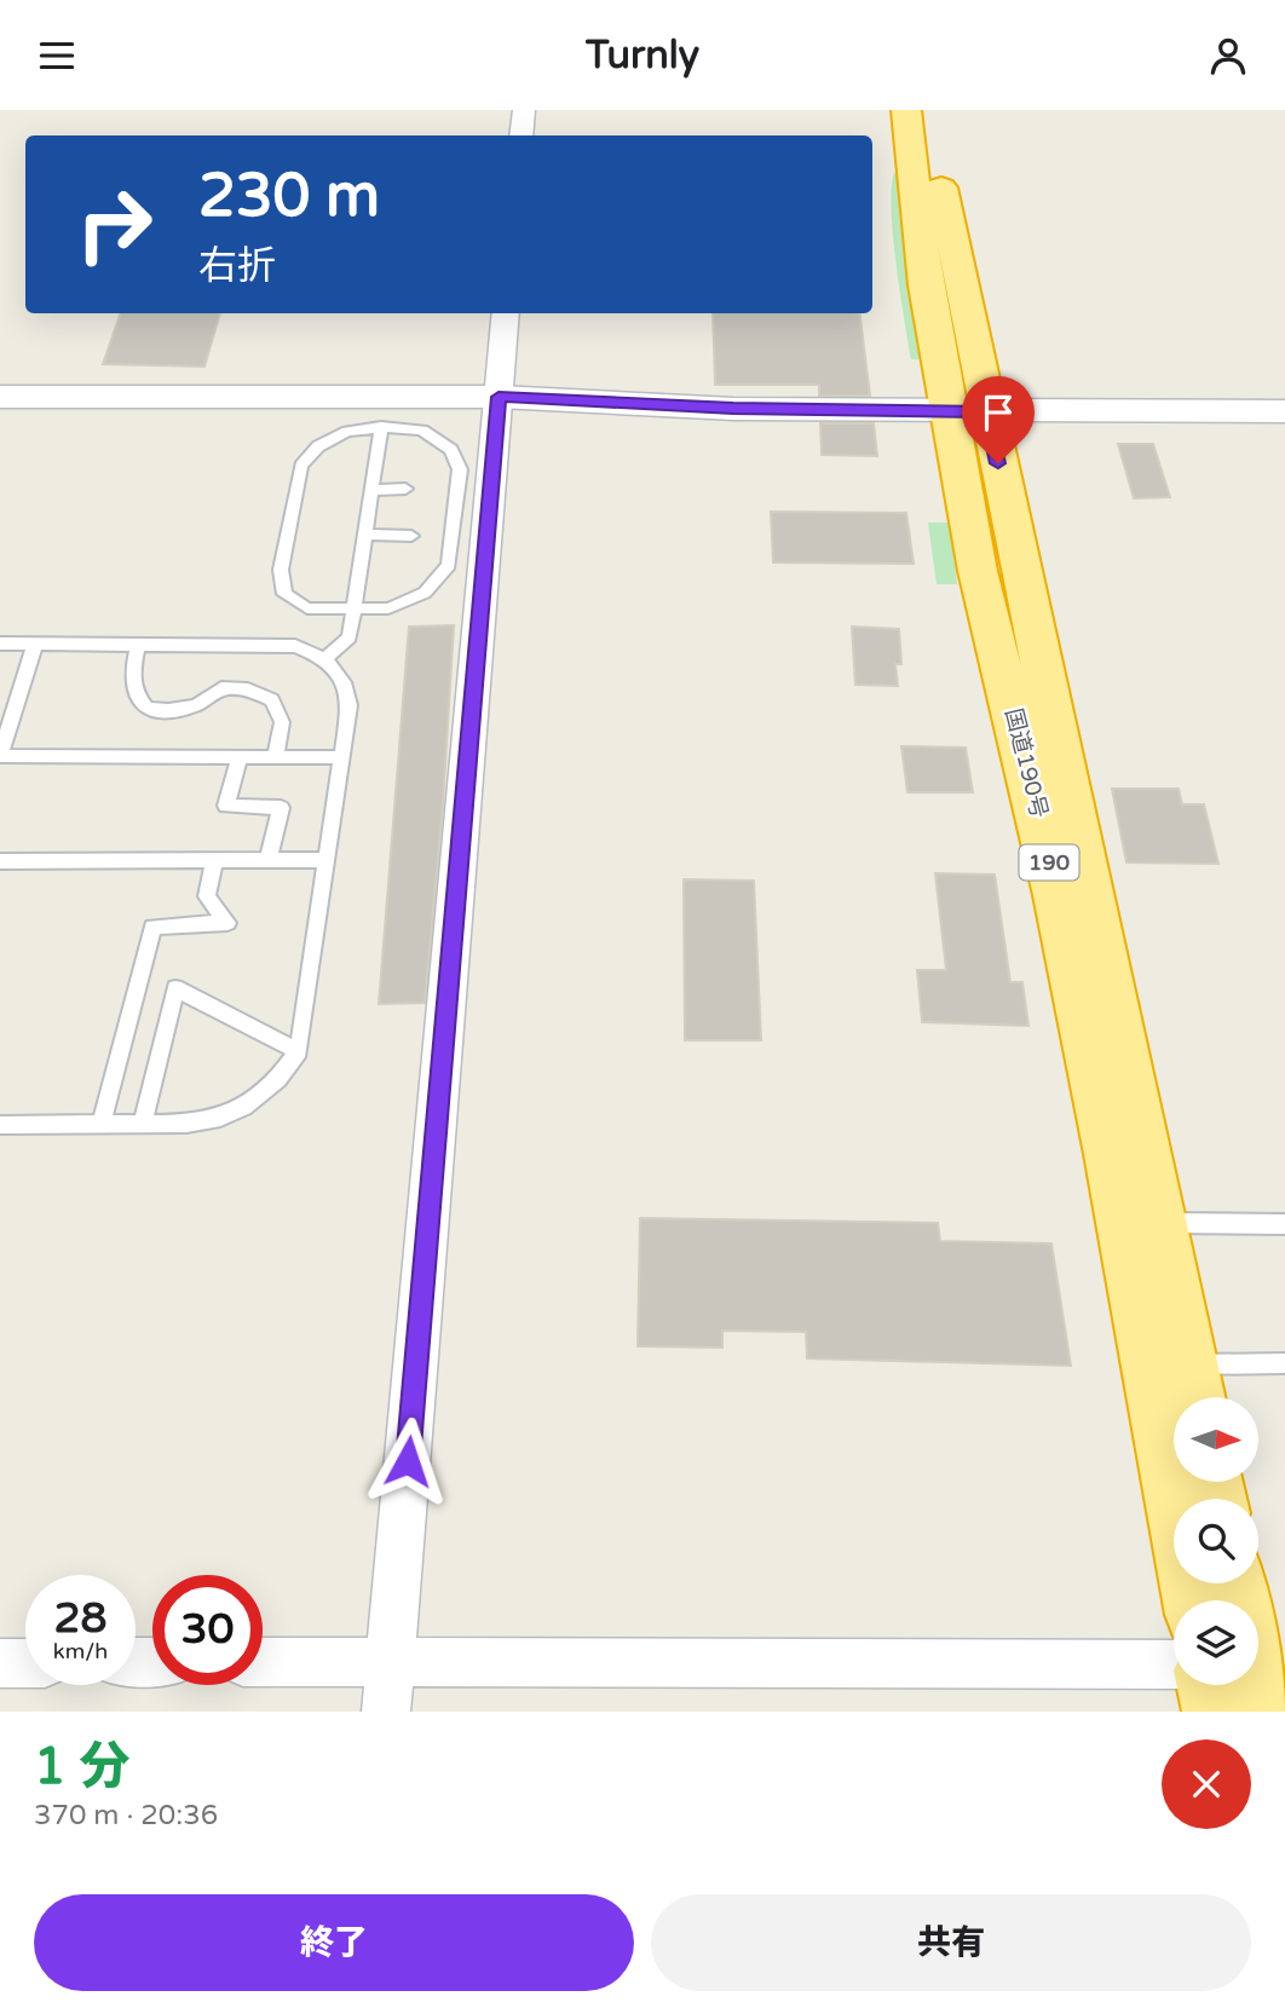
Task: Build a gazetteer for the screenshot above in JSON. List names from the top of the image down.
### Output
{
  "streets": {
    "highway": ["国道190号", "190"]
  },
  "north": "right",
  "page": {
    "header": "Turnly",
    "turn": ["230 m", "右折"],
    "speed": "28 km/h",
    "limit": "30",
    "heading": ["1 分", "370 m · 20:36"],
    "buttons": ["終了", "共有"]
  }
}
